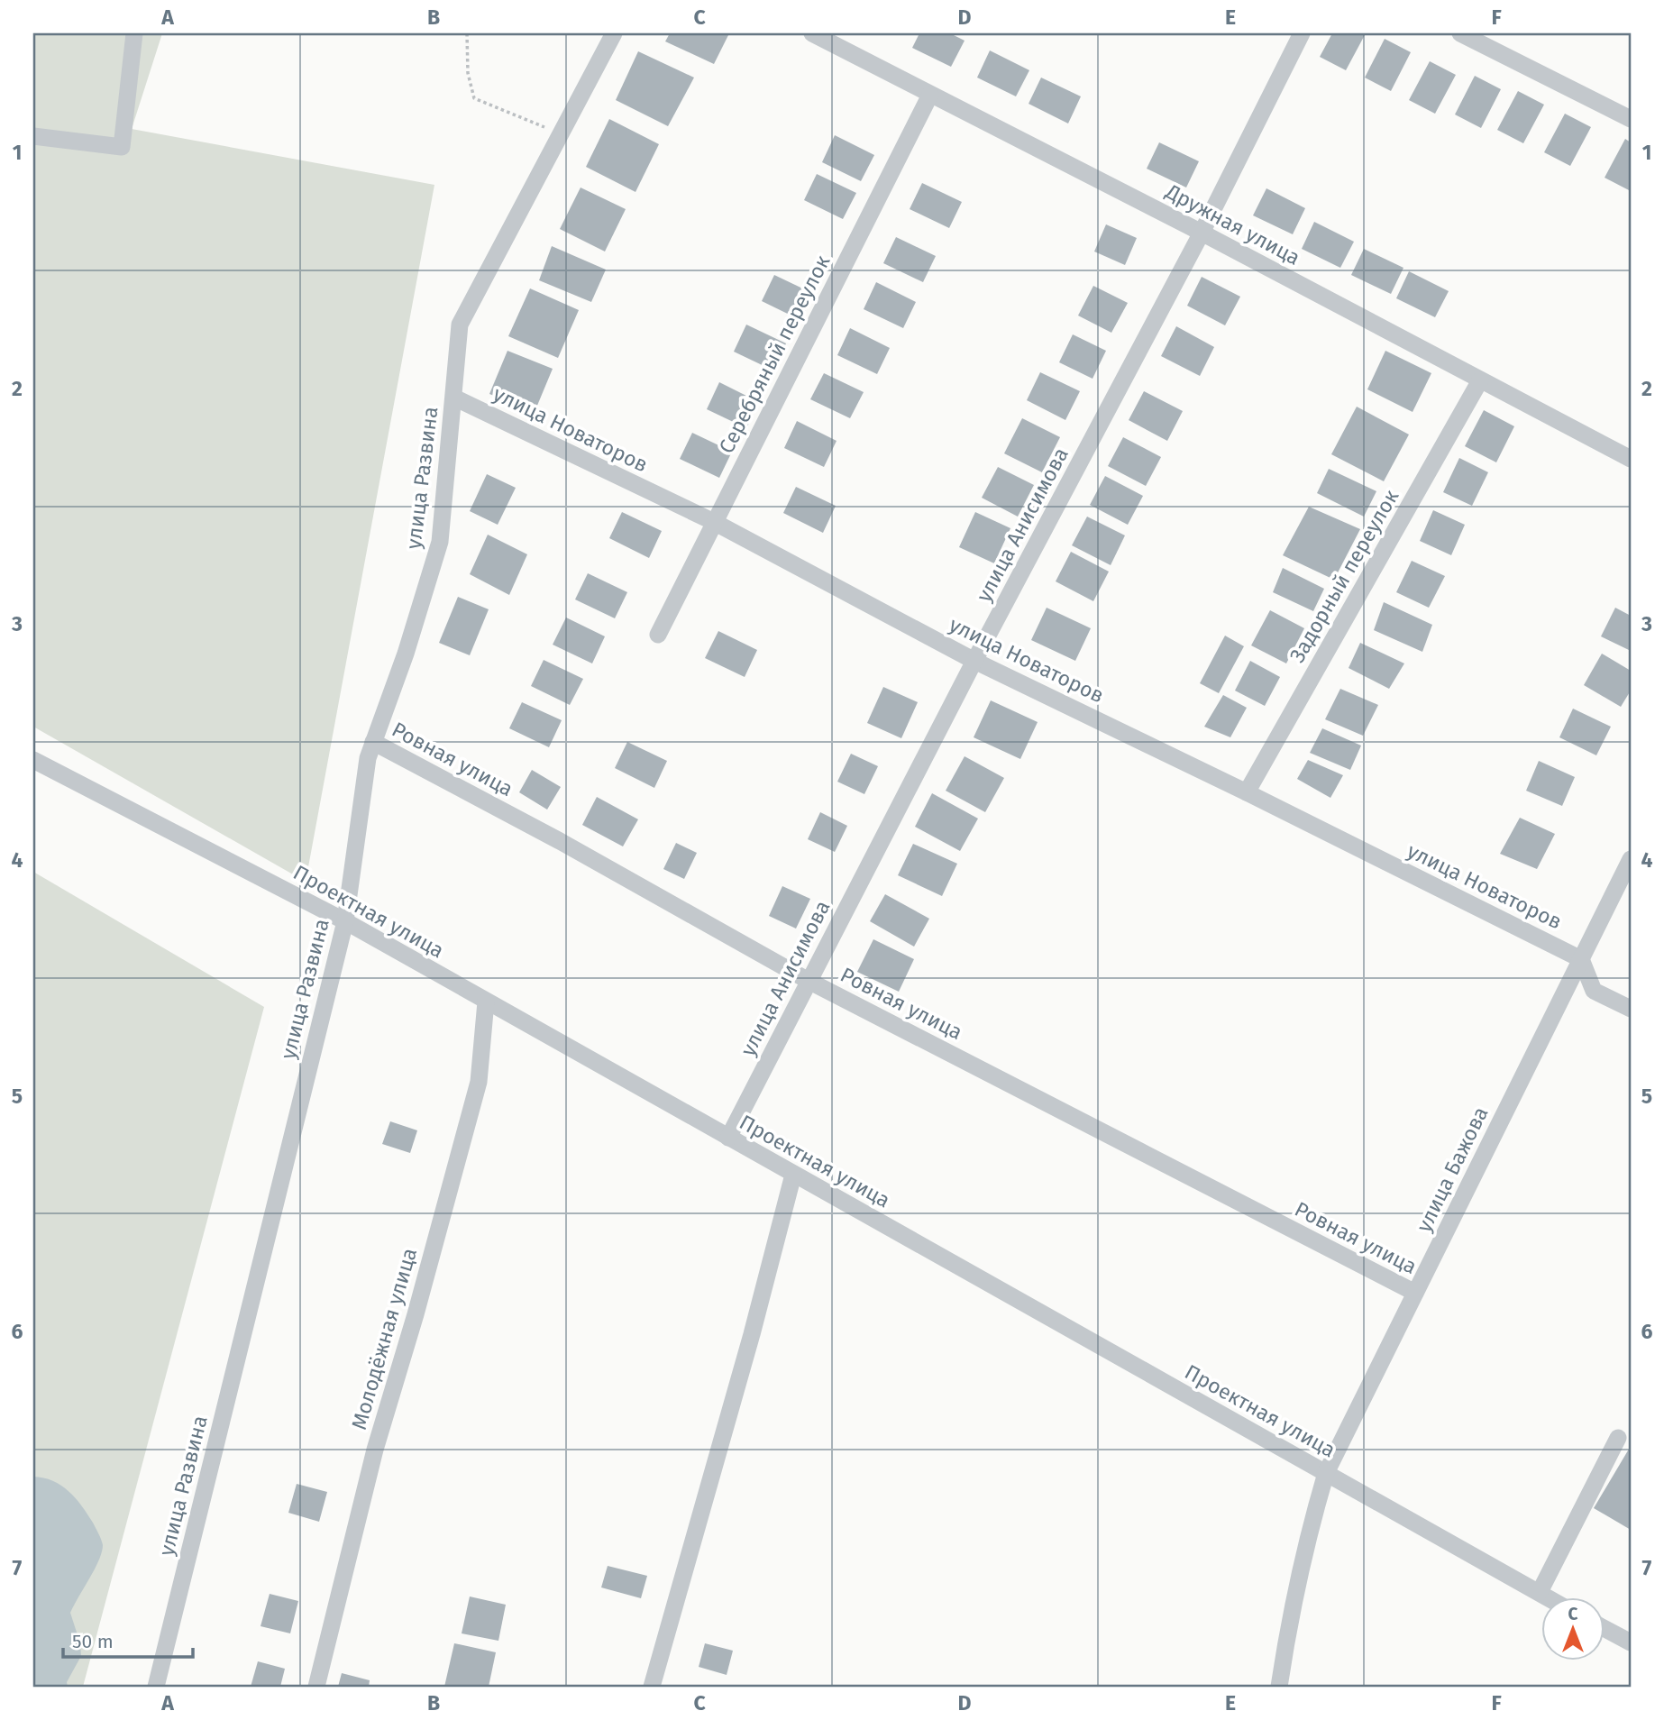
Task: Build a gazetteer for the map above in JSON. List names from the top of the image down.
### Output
{
  "streets": {
    "street": [
      "Дружная улица",
      "Серебряный переулок",
      "улица Новаторов",
      "улица Развина",
      "улица Анисимова",
      "Задорный переулок",
      "Ровная улица",
      "Проектная улица",
      "улица Бажова",
      "Молодёжная улица"
    ]
  },
  "crossings": [
    ["Дружная улица", "Серебряный переулок"],
    ["Дружная улица", "улица Анисимова"],
    ["Дружная улица", "Задорный переулок"],
    ["Серебряный переулок", "улица Новаторов"],
    ["улица Новаторов", "улица Развина"],
    ["улица Новаторов", "улица Анисимова"],
    ["улица Новаторов", "Задорный переулок"],
    ["улица Новаторов", "улица Бажова"],
    ["улица Развина", "Ровная улица"],
    ["улица Развина", "Проектная улица"],
    ["улица Анисимова", "Ровная улица"],
    ["улица Анисимова", "Проектная улица"],
    ["Ровная улица", "улица Бажова"],
    ["Проектная улица", "улица Бажова"],
    ["Проектная улица", "Молодёжная улица"]
  ],
  "scale_bar": "50 m",
  "north": "top",
  "grid": {
    "columns": [
      "A",
      "B",
      "C",
      "D",
      "E",
      "F"
    ],
    "rows": [
      "1",
      "2",
      "3",
      "4",
      "5",
      "6",
      "7"
    ]
  }
}
